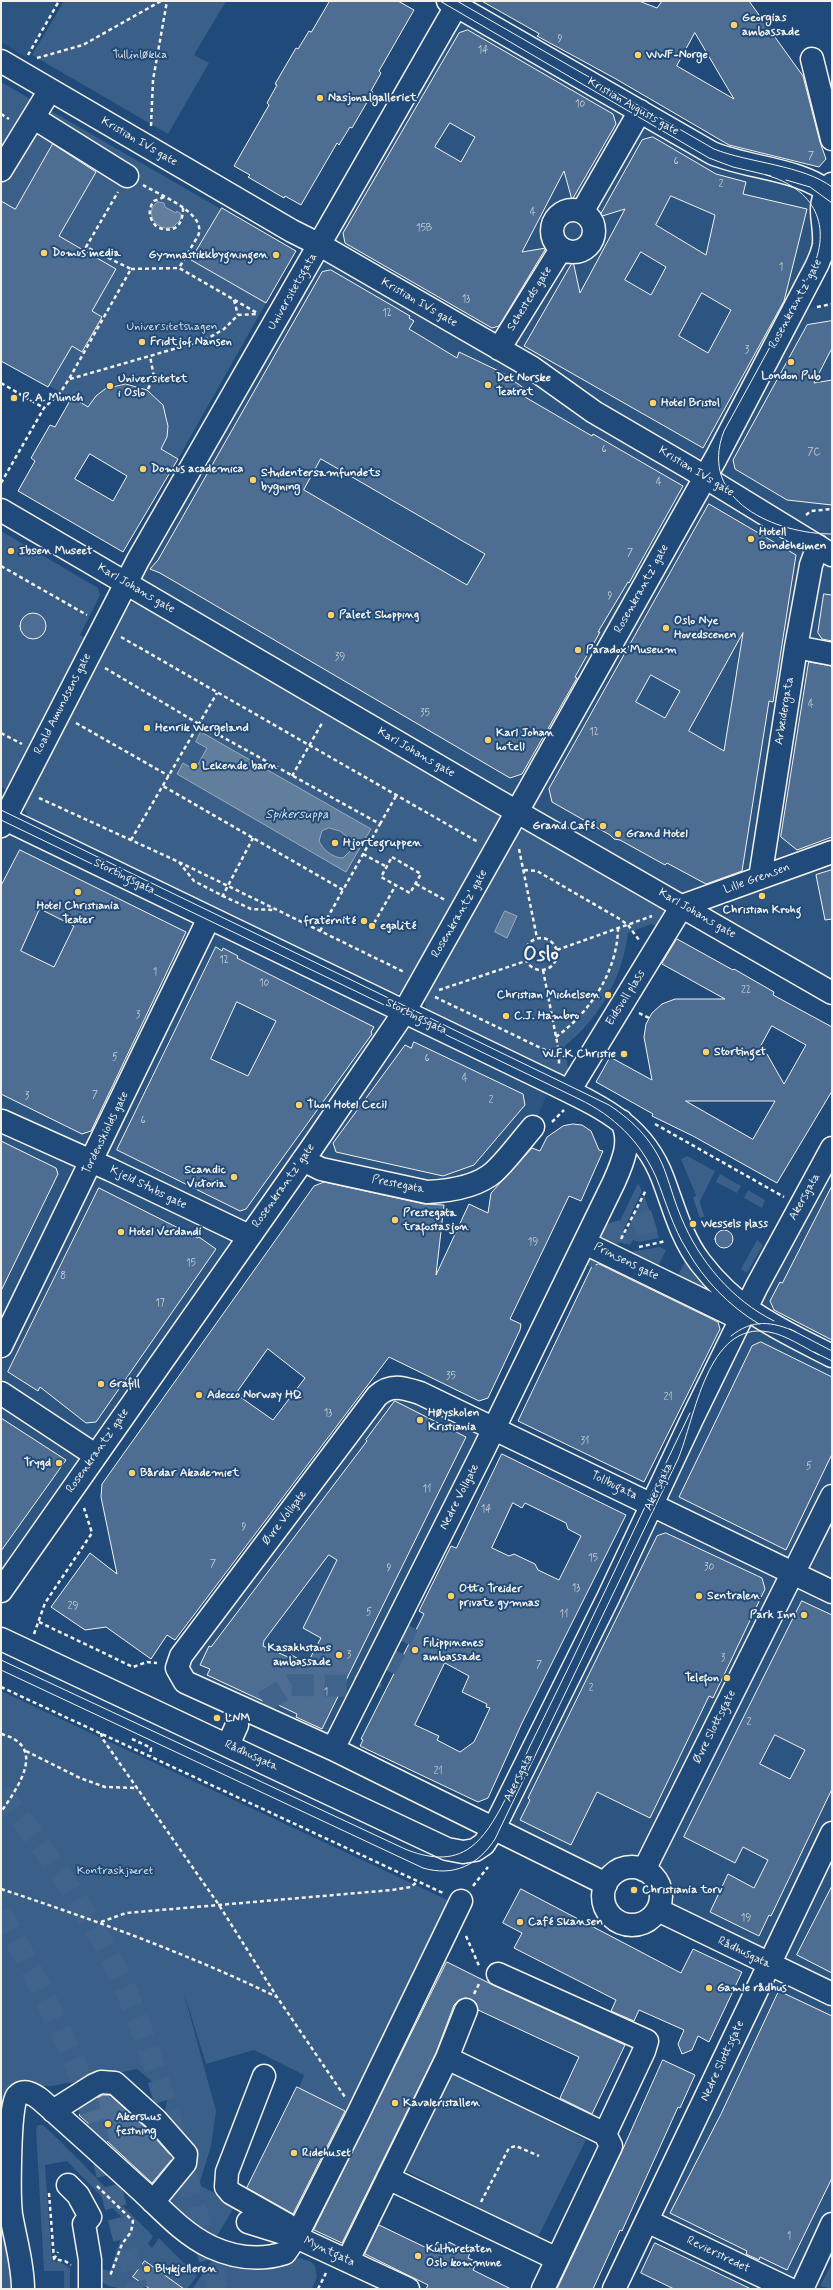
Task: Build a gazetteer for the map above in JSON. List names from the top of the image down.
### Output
{
  "streets": {
    "street": [
      "Kristian Augusts gate",
      "Kristian IVs gate",
      "Universitetsgata",
      "Sehesteds gate",
      "Rosenkrantz’ gate",
      "Karl Johans gate",
      "Roald Amundsens gate",
      "Arbeidergata",
      "Stortingsgata",
      "Lille Grensen",
      "Eidsvoll plass",
      "Tordenskiolds gate",
      "Prestegata",
      "Kjeld Stubs gate",
      "Akersgata",
      "Prinsens gate",
      "Tollbugata",
      "Nedre Vollgate",
      "Øvre Vollgate",
      "Øvre Slottsgate",
      "Rådhusgata",
      "Nedre Slottsgate",
      "Myntgata",
      "Revierstredet"
    ]
  },
  "crossings": [
    ["Kristian Augusts gate", "Universitetsgata"],
    ["Kristian Augusts gate", "Rosenkrantz’ gate"],
    ["Kristian IVs gate", "Universitetsgata"],
    ["Kristian IVs gate", "Sehesteds gate"],
    ["Kristian IVs gate", "Rosenkrantz’ gate"],
    ["Kristian IVs gate", "Arbeidergata"],
    ["Universitetsgata", "Karl Johans gate"],
    ["Universitetsgata", "Roald Amundsens gate"],
    ["Rosenkrantz’ gate", "Karl Johans gate"],
    ["Rosenkrantz’ gate", "Stortingsgata"],
    ["Rosenkrantz’ gate", "Prestegata"],
    ["Rosenkrantz’ gate", "Kjeld Stubs gate"],
    ["Karl Johans gate", "Roald Amundsens gate"],
    ["Karl Johans gate", "Lille Grensen"],
    ["Karl Johans gate", "Eidsvoll plass"],
    ["Roald Amundsens gate", "Stortingsgata"],
    ["Arbeidergata", "Lille Grensen"],
    ["Stortingsgata", "Eidsvoll plass"],
    ["Stortingsgata", "Tordenskiolds gate"],
    ["Stortingsgata", "Akersgata"],
    ["Stortingsgata", "Prinsens gate"],
    ["Lille Grensen", "Eidsvoll plass"],
    ["Tordenskiolds gate", "Kjeld Stubs gate"],
    ["Akersgata", "Prinsens gate"],
    ["Akersgata", "Tollbugata"],
    ["Akersgata", "Rådhusgata"],
    ["Prinsens gate", "Nedre Vollgate"],
    ["Tollbugata", "Nedre Vollgate"],
    ["Tollbugata", "Øvre Vollgate"],
    ["Nedre Vollgate", "Øvre Vollgate"],
    ["Øvre Slottsgate", "Rådhusgata"],
    ["Rådhusgata", "Nedre Slottsgate"],
    ["Nedre Slottsgate", "Revierstredet"]
  ],
  "districts": ["Oslo"],
  "water": ["Spikersuppa"],
  "parks": ["Tullinløkka", "Universitetshagen", "Kontraskjæret"],
  "places": [
    "Georgias ambassade",
    "WWF-Norge",
    "Nasjonalgalleriet",
    "Domus media",
    "Gymnastikkbygningen",
    "Fridtjof Nansen",
    "London Pub",
    "Det Norske Teatret",
    "Universitetet i Oslo",
    "P. A. Munch",
    "Hotel Bristol",
    "Domus academica",
    "Studentersamfundets bygning",
    "Hotell Bondeheimen",
    "Ibsen Museet",
    "Paleet Shopping",
    "Oslo Nye Hovedscenen",
    "Paradox Museum",
    "Henrik Wergeland",
    "Karl Johan hotell",
    "Lekende barn",
    "Grand Café",
    "Grand Hotel",
    "Hjortegruppen",
    "Hotel Christiania Teater",
    "Christian Krohg",
    "fraternité",
    "egalité",
    "Christian Michelsen",
    "C.J. Hambro",
    "Stortinget",
    "W.F.K Christie",
    "Thon Hotel Cecil",
    "Scandic Victoria",
    "Prestegata trafostasjon",
    "Wessels plass",
    "Hotel Verdandi",
    "Grafill",
    "Adecco Norway HQ",
    "Høyskolen Kristiania",
    "Trygd",
    "Bårdar Akademiet",
    "Otto Treider private gymnas",
    "Sentralen",
    "Park Inn",
    "Filippinenes ambassade",
    "Kasakhstans ambassade",
    "Telefon",
    "LNM",
    "Christiania torv",
    "Café Skansen",
    "Gamle rådhus",
    "Kavaleristallen",
    "Akershus festning",
    "Ridehuset",
    "Kulturetaten Oslo kommune",
    "Blykjelleren"
  ],
  "house_numbers": [
    "9",
    "14",
    "10",
    "7",
    "6",
    "2",
    "4",
    "15B",
    "1",
    "13",
    "12",
    "3",
    "6",
    "7C",
    "4",
    "7",
    "9",
    "39",
    "4",
    "35",
    "12",
    "12",
    "1",
    "10",
    "22",
    "3",
    "5",
    "6",
    "4",
    "7",
    "3",
    "2",
    "6",
    "19",
    "15",
    "8",
    "17",
    "35",
    "21",
    "13",
    "31",
    "5",
    "11",
    "14",
    "9",
    "15",
    "7",
    "30",
    "9",
    "13",
    "29",
    "5",
    "11",
    "3",
    "3",
    "7",
    "2",
    "1",
    "2",
    "21",
    "19",
    "1"
  ]
}
